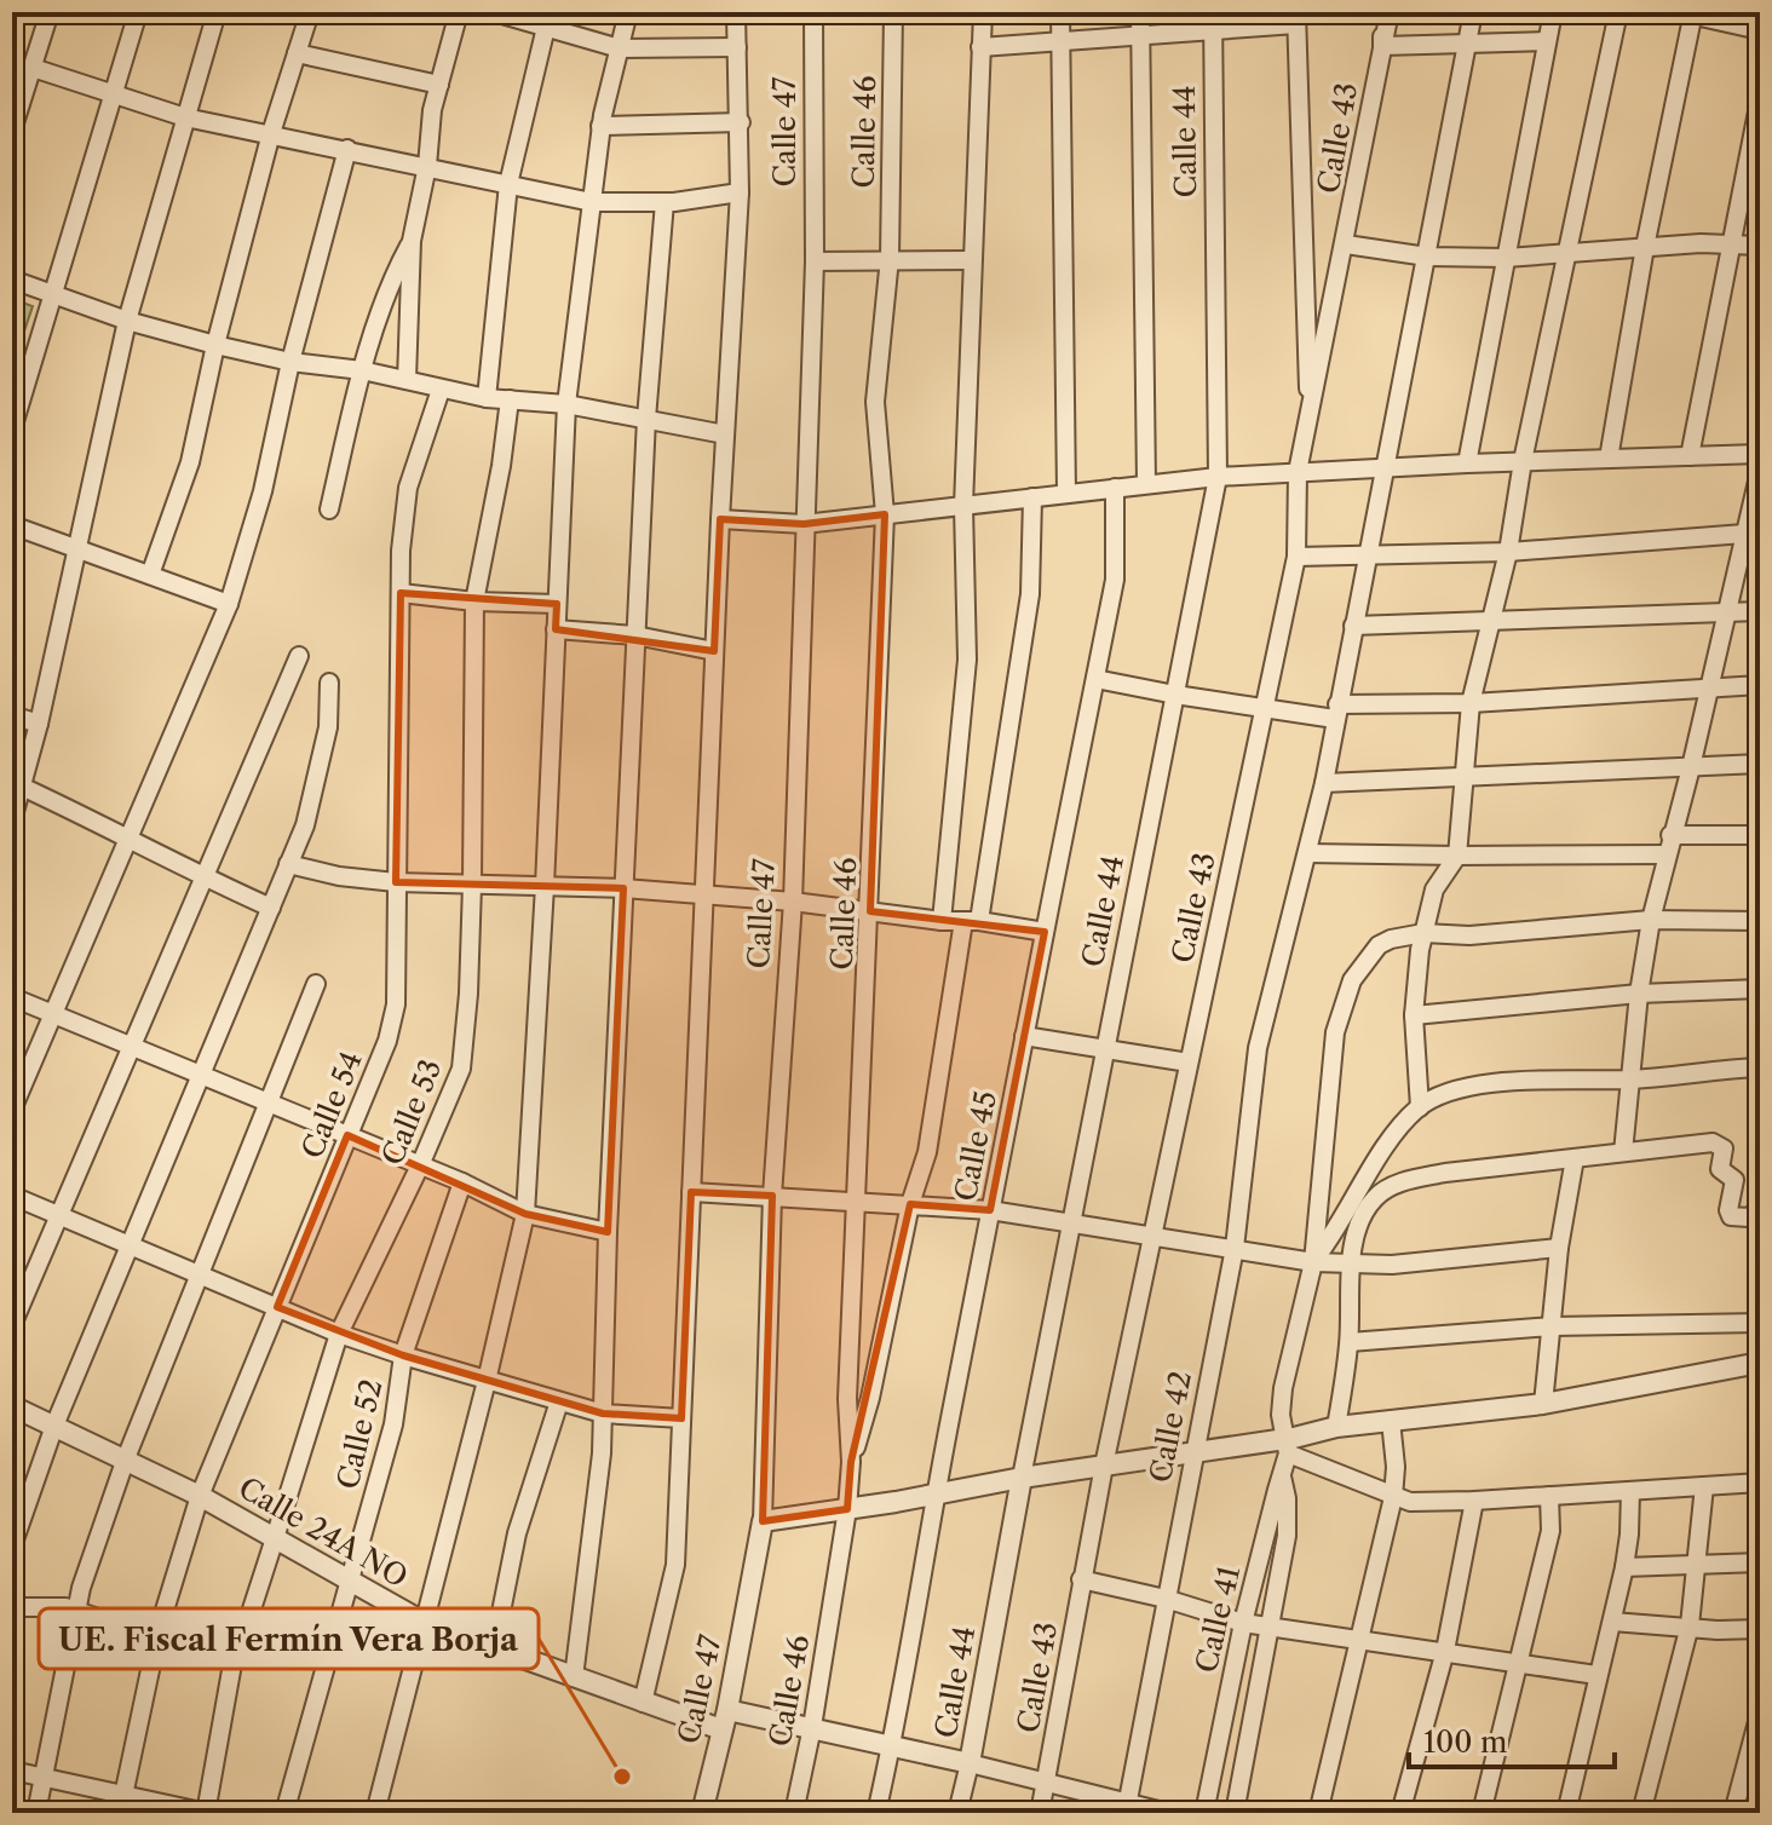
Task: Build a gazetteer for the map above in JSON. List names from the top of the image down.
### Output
{
  "streets": {
    "street": [
      "Calle 47",
      "Calle 46",
      "Calle 43",
      "Calle 44",
      "Calle 54",
      "Calle 53",
      "Calle 45",
      "Calle 42",
      "Calle 52",
      "Calle 24A NO",
      "Calle 41"
    ]
  },
  "crossings": [
    ["Calle 47", "Calle 24A NO"],
    ["Calle 46", "Calle 24A NO"],
    ["Calle 44", "Calle 24A NO"],
    ["Calle 54", "Calle 24A NO"],
    ["Calle 53", "Calle 24A NO"],
    ["Calle 45", "Calle 24A NO"],
    ["Calle 52", "Calle 24A NO"]
  ],
  "places": ["UE. Fiscal Fermín Vera Borja"],
  "scale_bar": "100 m"
}
